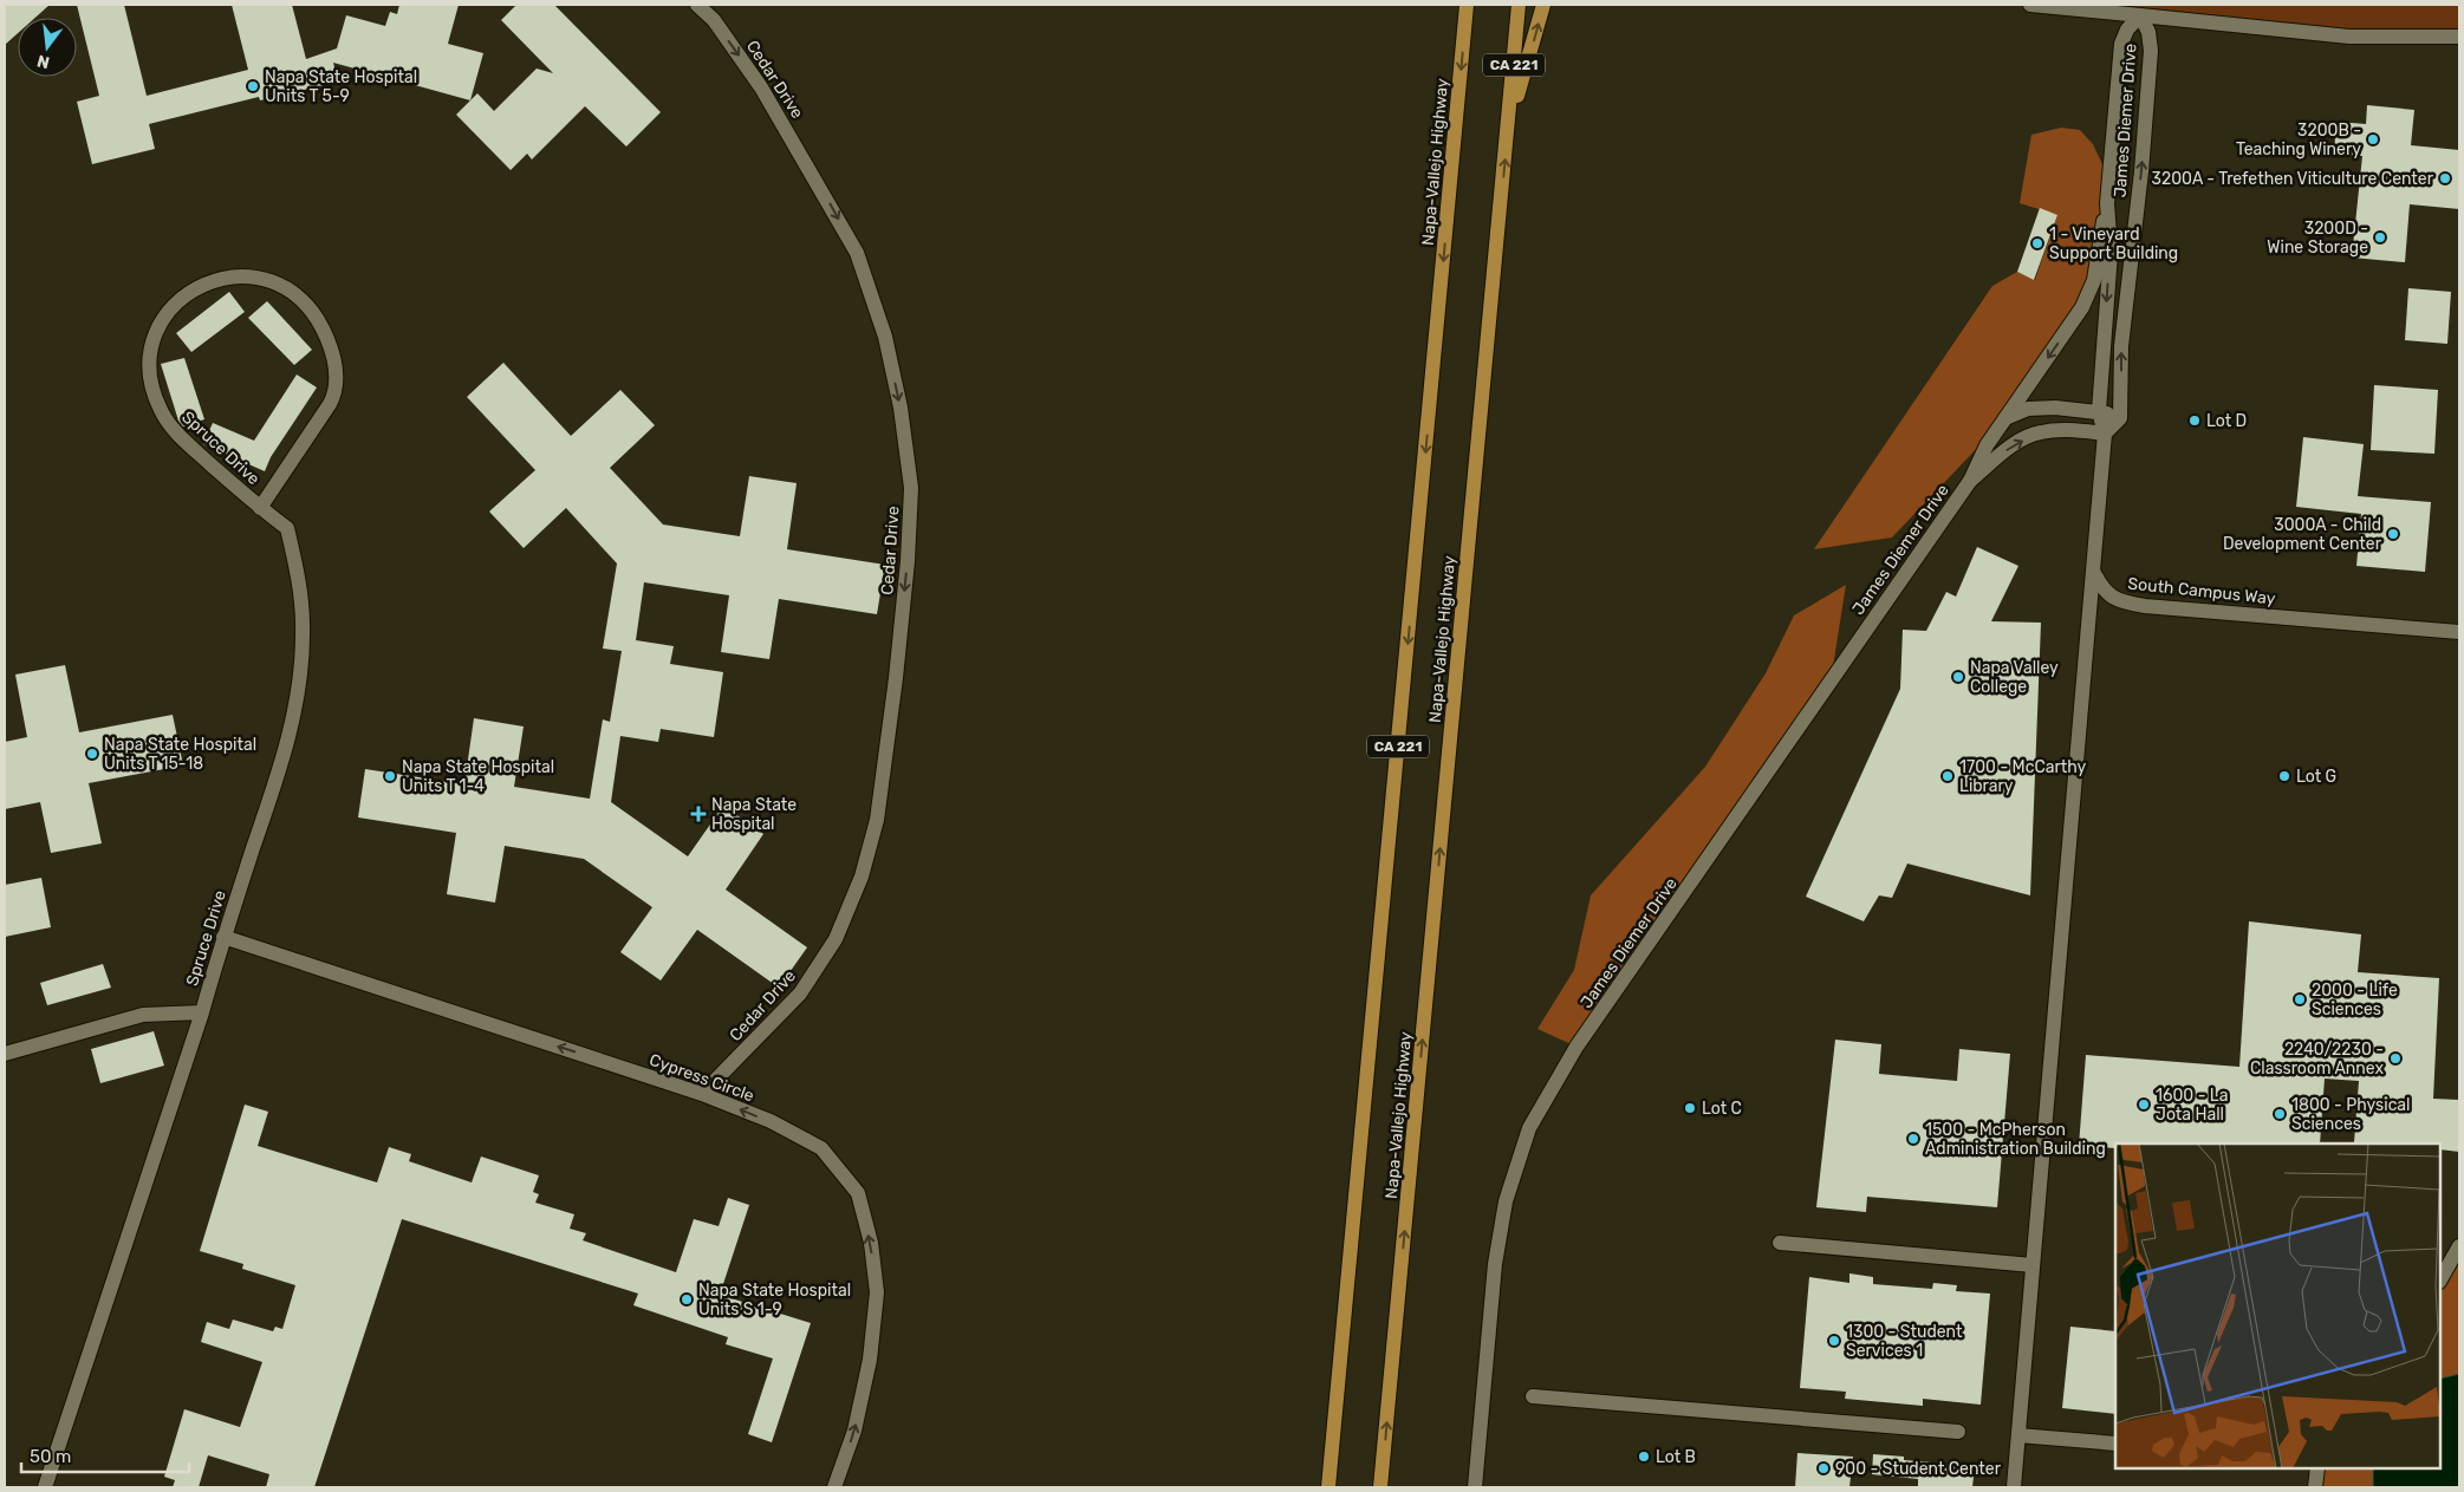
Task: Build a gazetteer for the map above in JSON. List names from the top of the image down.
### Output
{
  "streets": {
    "main road": ["CA 221", "Napa-Vallejo Highway"],
    "street": [
      "Cedar Drive",
      "James Diemer Drive",
      "Spruce Drive",
      "South Campus Way",
      "Cypress Circle"
    ]
  },
  "crossings": [
    ["Cedar Drive", "Cypress Circle"],
    ["Spruce Drive", "Cypress Circle"]
  ],
  "one_way": ["Cedar Drive", "Cypress Circle"],
  "places": {
    "other": [
      "Napa State Hospital Units T 5-9",
      "3200B - Teaching Winery",
      "3200A - Trefethen Viticulture Center",
      "3200D - Wine Storage",
      "1 - Vineyard Support Building",
      "Lot D",
      "3000A - Child Development Center",
      "Napa Valley College",
      "Napa State Hospital Units T 15-18",
      "Napa State Hospital Units T 1-4",
      "1700 - McCarthy Library",
      "Lot G",
      "2000 - Life Sciences",
      "2240/2230 - Classroom Annex",
      "1600 - La Jota Hall",
      "Lot C",
      "1800 - Physical Sciences",
      "1500 - McPherson Administration Building",
      "Napa State Hospital Units S 1-9",
      "1300 - Student Services 1",
      "Lot B",
      "900 - Student Center"
    ],
    "health": ["Napa State Hospital"]
  },
  "scale_bar": "50 m",
  "north": "bottom"
}
